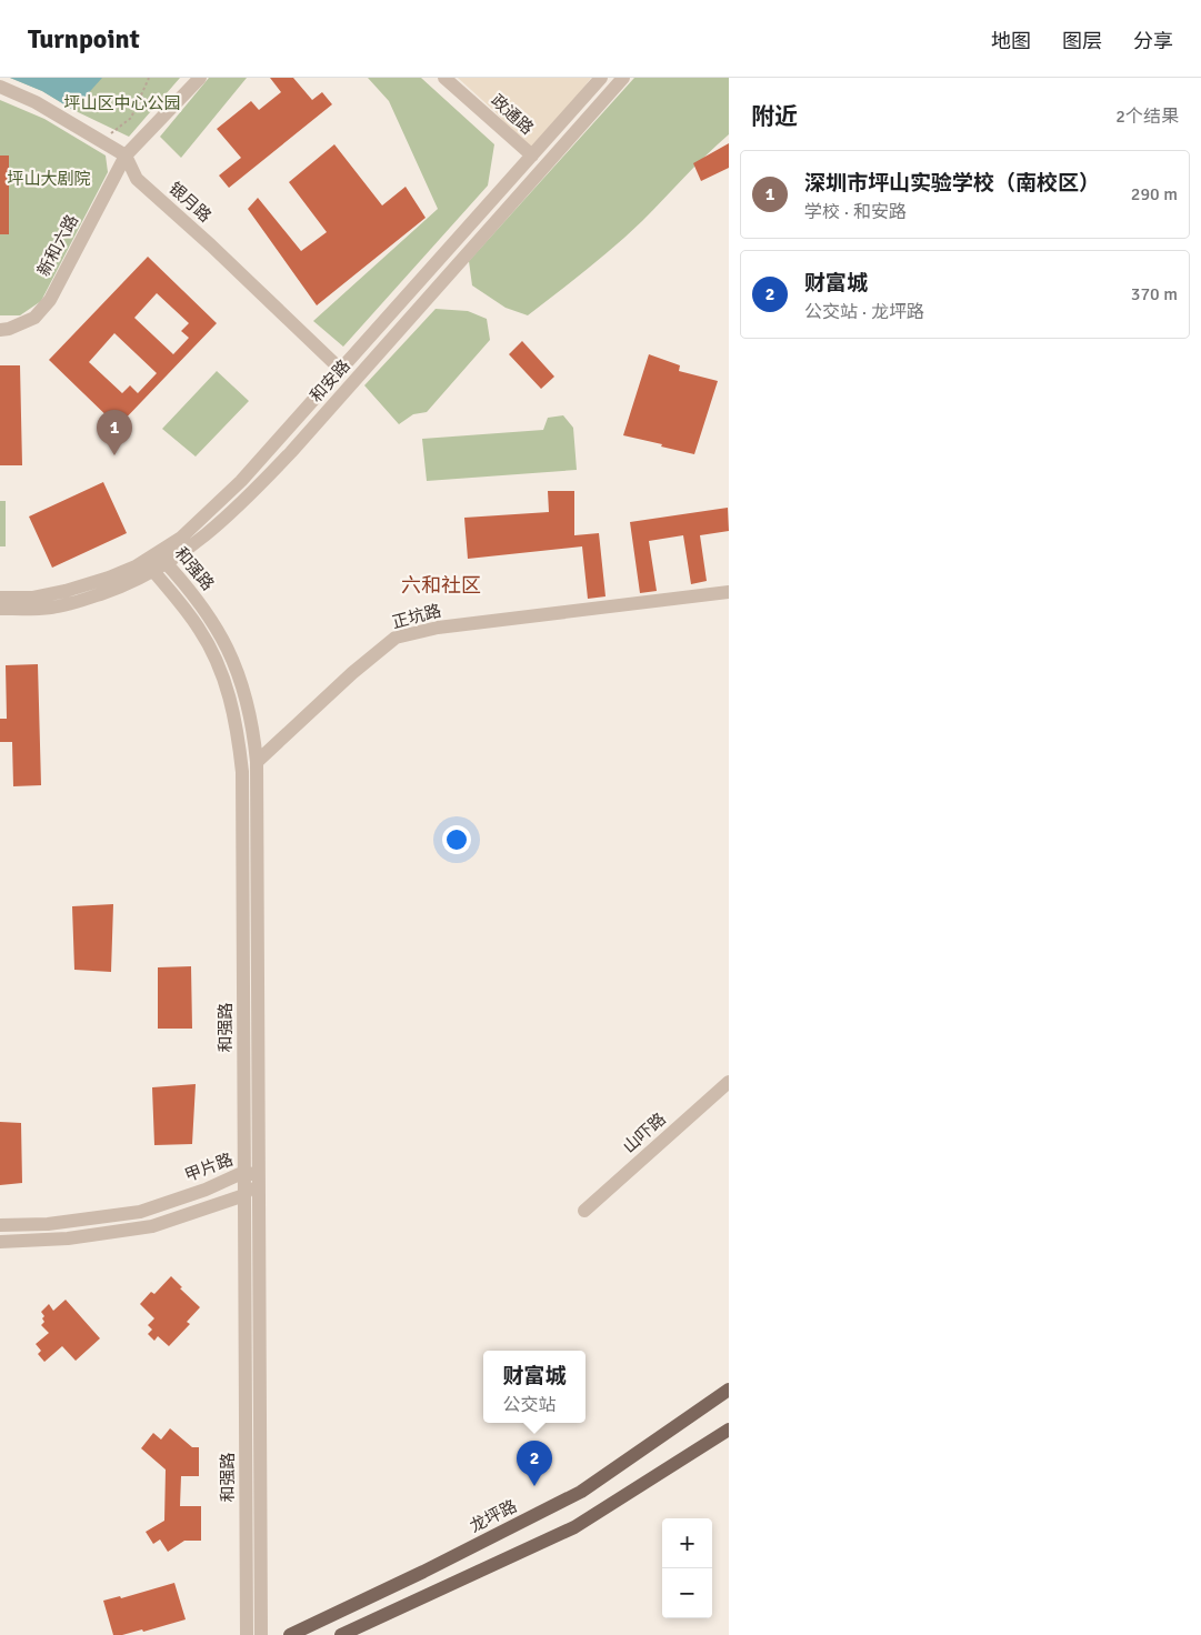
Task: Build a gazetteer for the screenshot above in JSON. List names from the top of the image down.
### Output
{
  "streets": {
    "main road": ["龙坪路"],
    "street": [
      "政通路",
      "银月路",
      "新和六路",
      "和安路",
      "和强路",
      "正坑路",
      "山吓路",
      "甲片路"
    ]
  },
  "crossings": [
    ["政通路", "和安路"],
    ["银月路", "新和六路"],
    ["银月路", "和安路"],
    ["和安路", "和强路"],
    ["和强路", "正坑路"],
    ["和强路", "甲片路"]
  ],
  "districts": ["六和社区"],
  "parks": ["坪山区中心公园", "坪山大剧院"],
  "page": {
    "header": "Turnpoint",
    "nav": ["地图", "图层", "分享"],
    "heading": ["附近", "2个结果"],
    "list": [
      {
        "mark": "1",
        "name": "深圳市坪山实验学校（南校区）",
        "note": "学校 · 和安路",
        "value": "290 m"
      },
      {
        "mark": "2",
        "name": "财富城",
        "note": "公交站 · 龙坪路",
        "value": "370 m"
      }
    ],
    "pins": ["1", "2"],
    "popup": ["财富城", "公交站"],
    "map_buttons": ["+", "−"]
  }
}
